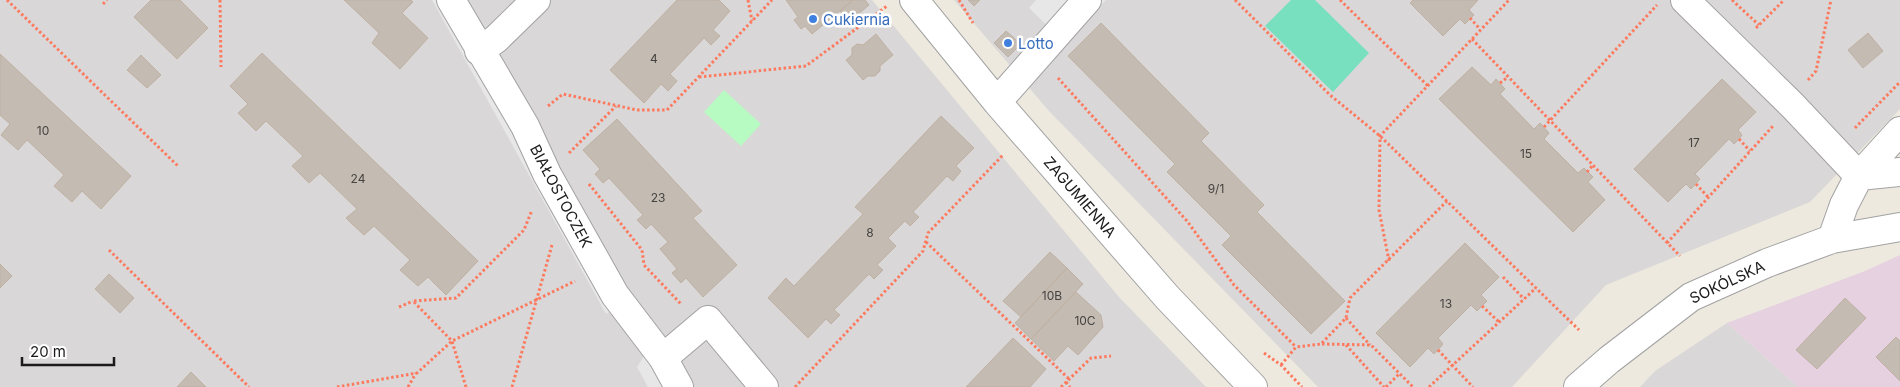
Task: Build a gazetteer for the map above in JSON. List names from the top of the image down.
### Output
{
  "streets": {
    "street": ["BIAŁOSTOCZEK", "ZAGUMIENNA", "SOKÓLSKA"]
  },
  "places": ["Cukiernia", "Lotto"],
  "house_numbers": [
    "4",
    "10",
    "17",
    "15",
    "24",
    "9/1",
    "23",
    "8",
    "10B",
    "13",
    "10C"
  ],
  "scale_bar": "20 m"
}
